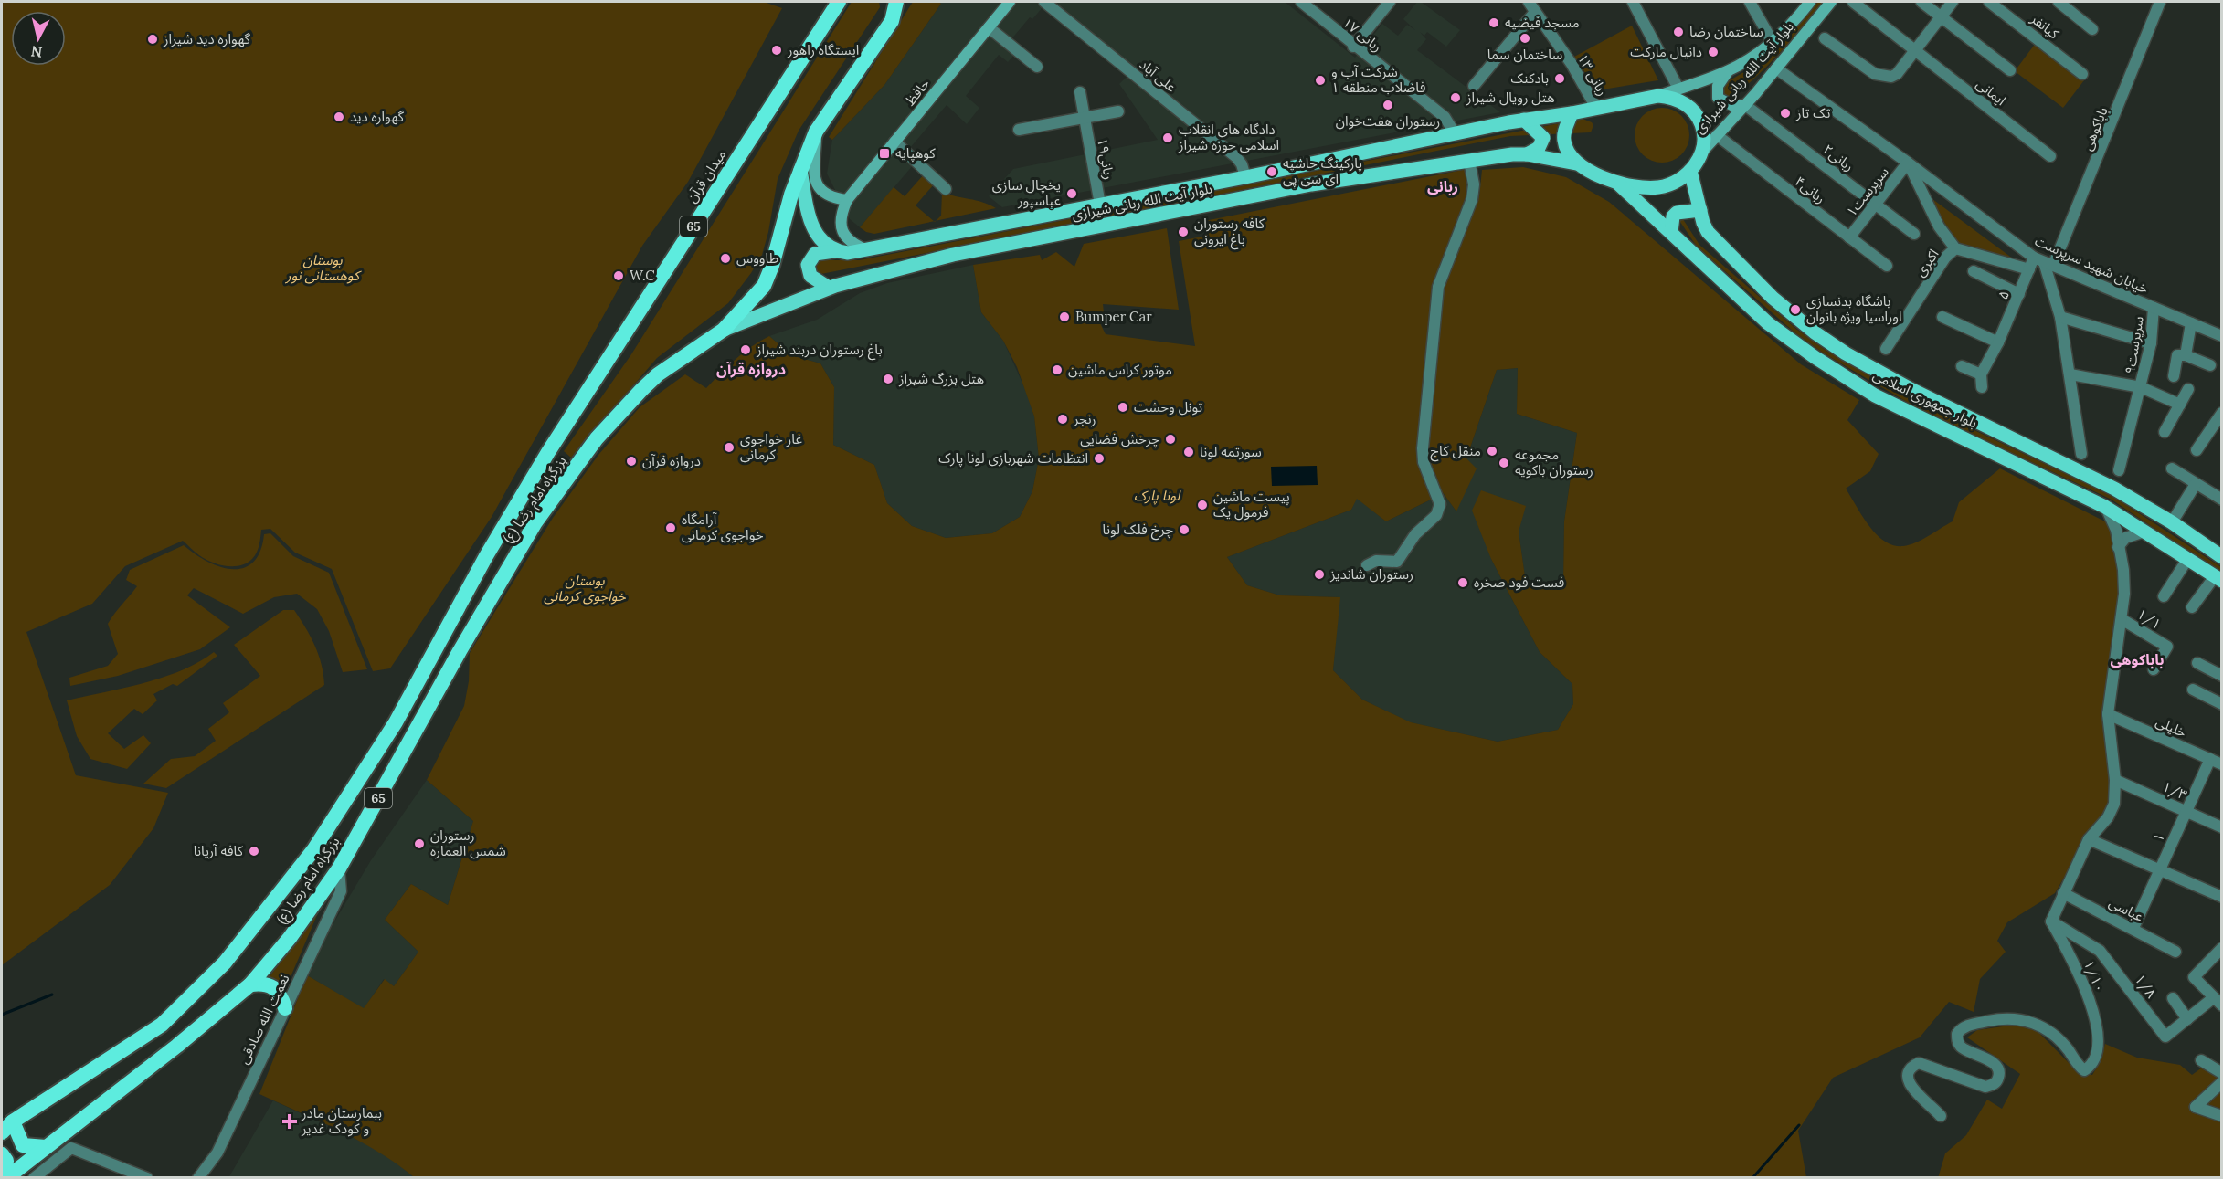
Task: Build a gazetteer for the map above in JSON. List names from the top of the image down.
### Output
{
  "streets": {
    "highway": ["میدان قرآن", "65", "بزرگراه امام رضا (ع)"],
    "main road": ["بلوار آیت الله ربانی شیرازی", "حافظ", "بلوار جمهوری اسلامی"],
    "street": [
      "کیانفر",
      "ربانی ۱۷",
      "ربانی ۱۳",
      "علی آباد",
      "ایمانی",
      "باباکوهی",
      "ربانی۲",
      "ربانی۱۹",
      "ربانی۴",
      "سرپرست۱",
      "اکبری",
      "خیابان شهید سرپرست",
      "۵",
      "سرپرست۹",
      "۱/۱",
      "خلیلی",
      "۱/۳",
      "۱",
      "عباسی",
      "۱/۱۰",
      "۱/۸",
      "نعمت الله صادقی"
    ]
  },
  "crossings": [
    ["ربانی ۱۷", "بلوار آیت الله ربانی شیرازی"],
    ["ربانی ۱۳", "بلوار آیت الله ربانی شیرازی"],
    ["ربانی ۱۳", "بلوار جمهوری اسلامی"],
    ["علی آباد", "بلوار آیت الله ربانی شیرازی"],
    ["بلوار آیت الله ربانی شیرازی", "ربانی۲"],
    ["بلوار آیت الله ربانی شیرازی", "ربانی۱۹"],
    ["بلوار آیت الله ربانی شیرازی", "ربانی۴"],
    ["بلوار آیت الله ربانی شیرازی", "65"],
    ["بلوار آیت الله ربانی شیرازی", "خیابان شهید سرپرست"],
    ["بلوار آیت الله ربانی شیرازی", "بلوار جمهوری اسلامی"],
    ["بلوار آیت الله ربانی شیرازی", "بزرگراه امام رضا (ع)"],
    ["باباکوهی", "خیابان شهید سرپرست"],
    ["باباکوهی", "۵"],
    ["ربانی۲", "سرپرست۱"],
    ["میدان قرآن", "بزرگراه امام رضا (ع)"],
    ["ربانی۴", "سرپرست۱"],
    ["سرپرست۱", "خیابان شهید سرپرست"],
    ["65", "بزرگراه امام رضا (ع)"],
    ["اکبری", "خیابان شهید سرپرست"],
    ["خیابان شهید سرپرست", "۵"],
    ["خیابان شهید سرپرست", "سرپرست۹"],
    ["بزرگراه امام رضا (ع)", "نعمت الله صادقی"],
    ["خلیلی", "۱"],
    ["۱/۳", "۱"],
    ["۱", "عباسی"],
    ["۱/۱۰", "۱/۸"]
  ],
  "districts": ["ربانی", "دروازه قرآن", "باباکوهی"],
  "parks": ["بوستان کوهستانی نور", "لونا پارک", "بوستان خواجوی کرمانی"],
  "places": {
    "other": [
      "مسجد فیضیه",
      "ساختمان رضا",
      "ساختمان سما",
      "گهواره دید شیراز",
      "ایستگاه راهور",
      "دانیال مارکت",
      "بادکنک",
      "شرکت آب و فاضلاب منطقه ۱",
      "هتل رویال شیراز",
      "رستوران هفت‌خوان",
      "تک تاز",
      "گهواره دید",
      "دادگاه های انقلاب اسلامی حوزه شیراز",
      "پارکینگ حاشیه ای سی پی",
      "یخچال سازی عباسپور",
      "کافه رستوران باغ ایرونی",
      "طاووس",
      "W.C",
      "باشگاه بدنسازی اوراسیا ویژه بانوان",
      "Bumper Car",
      "باغ رستوران دربند شیراز",
      "موتور کراس ماشین",
      "هتل بزرگ شیراز",
      "تونل وحشت",
      "رنجر",
      "چرخش فضایی",
      "غار خواجوی کرمانی",
      "منقل کاج",
      "سورتمه لونا",
      "انتظامات شهربازی لونا پارک",
      "دروازه قرآن",
      "مجموعه رستوران باکویه",
      "پیست ماشین فرمول یک",
      "آرامگاه خواجوی کرمانی",
      "چرخ فلک لونا",
      "رستوران شاندیز",
      "فست فود صخره",
      "رستوران شمس العماره",
      "کافه آریانا"
    ],
    "transit": ["کوهپایه"],
    "health": ["ببمارستان مادر و کودک غدیر"]
  },
  "north": "bottom"
}
